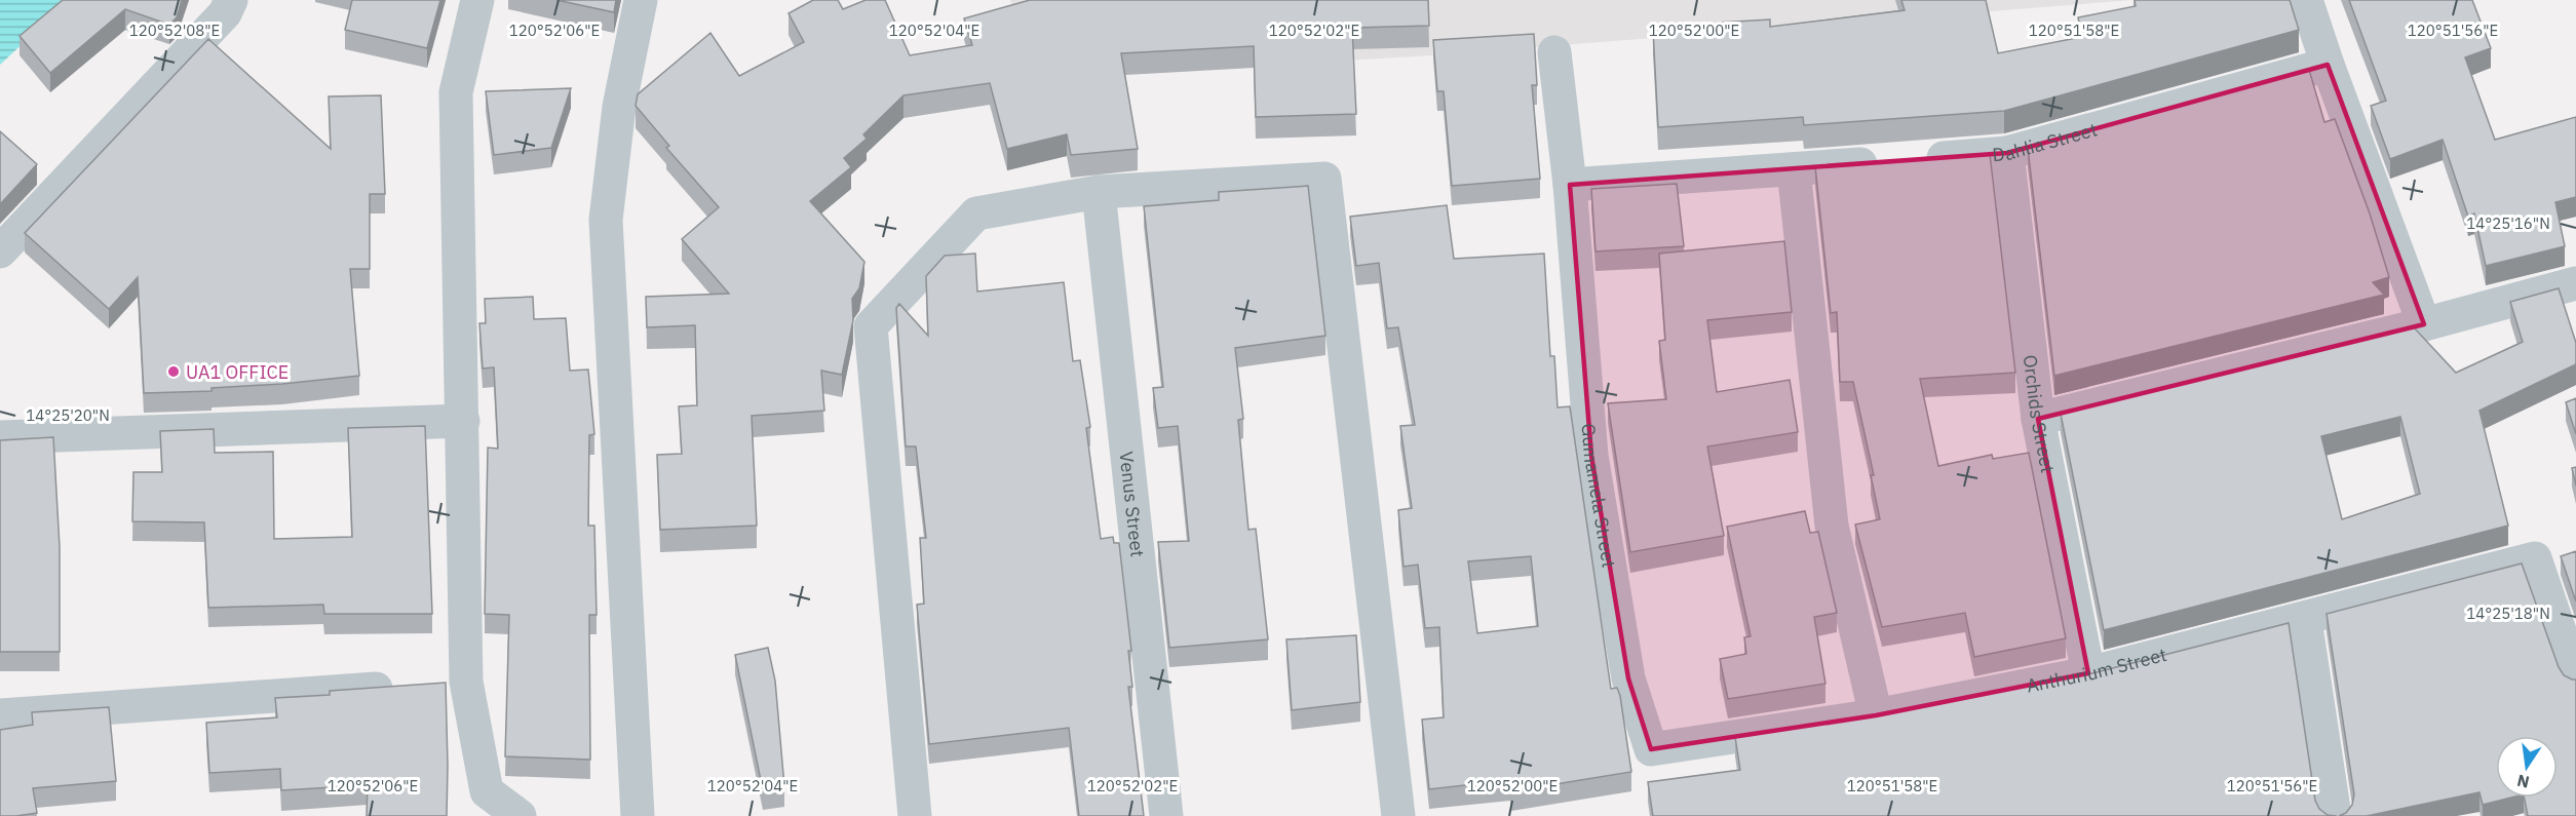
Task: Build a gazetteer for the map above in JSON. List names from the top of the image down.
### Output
{
  "streets": {
    "street": [
      "Dahlia Street",
      "Orchids Street",
      "Gumamela Street",
      "Venus Street",
      "Anthurium Street"
    ]
  },
  "crossings": [
    ["Dahlia Street", "Orchids Street"],
    ["Dahlia Street", "Gumamela Street"],
    ["Orchids Street", "Anthurium Street"],
    ["Gumamela Street", "Anthurium Street"]
  ],
  "places": ["UA1 OFFICE"],
  "north": "bottom",
  "coordinates": [
    "120°52'08\"E",
    "120°52'06\"E",
    "120°52'04\"E",
    "120°52'02\"E",
    "120°52'00\"E",
    "120°51'58\"E",
    "120°51'56\"E",
    "14°25'16\"N",
    "14°25'20\"N",
    "14°25'18\"N"
  ]
}
